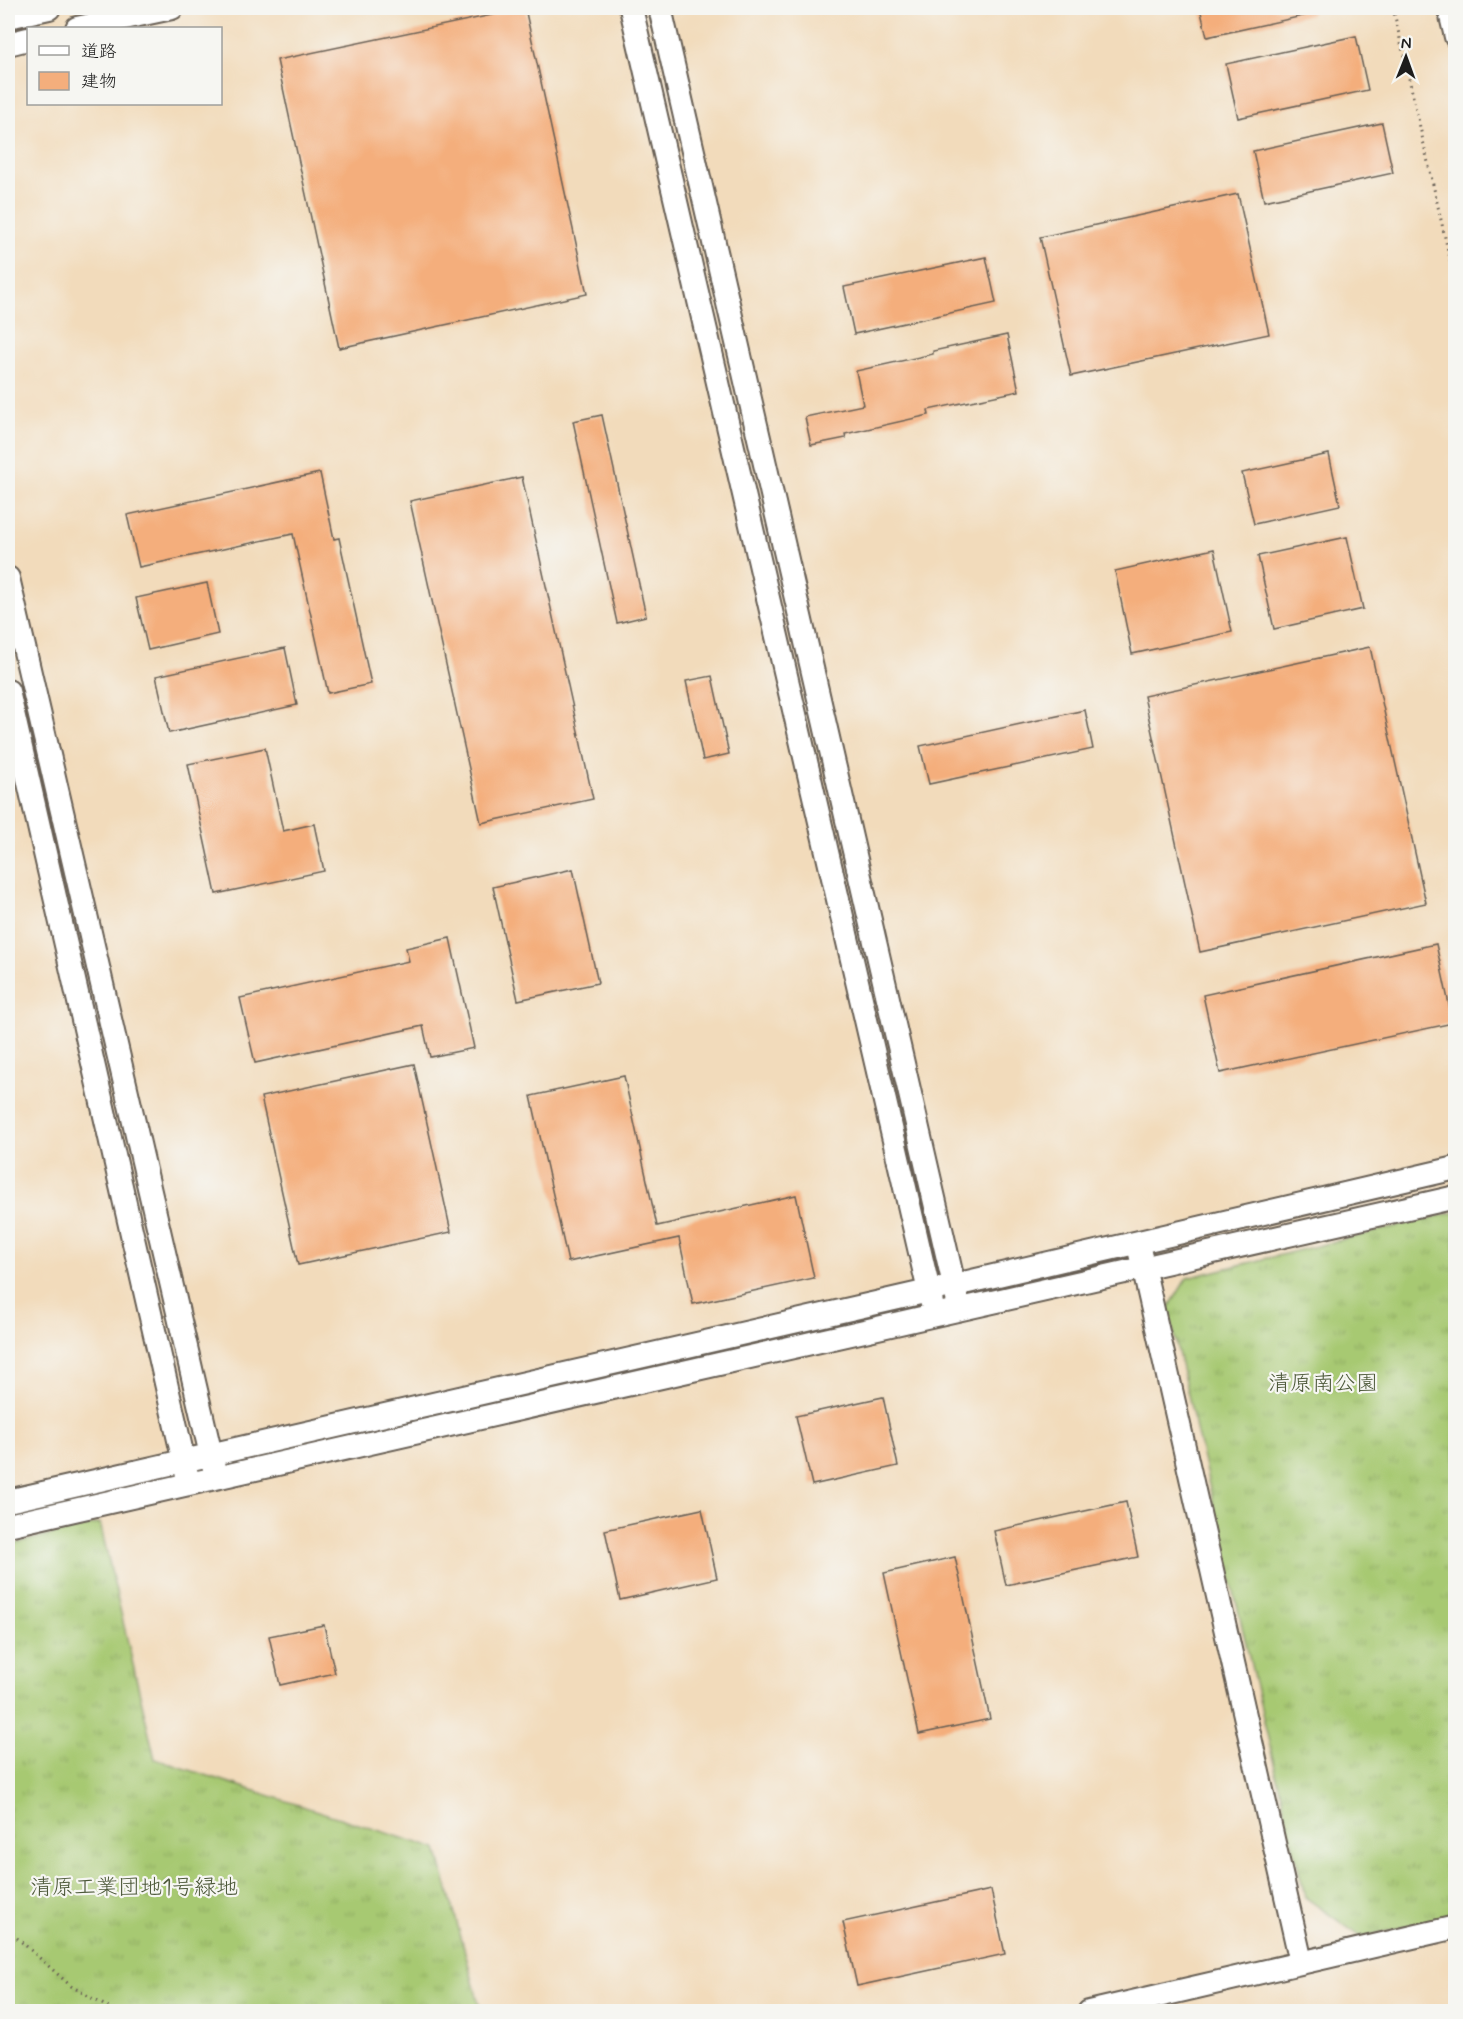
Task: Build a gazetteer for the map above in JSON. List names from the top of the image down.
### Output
{
  "parks": ["清原南公園", "清原工業団地1号緑地"],
  "legend": ["道路", "建物"],
  "north": "top"
}
